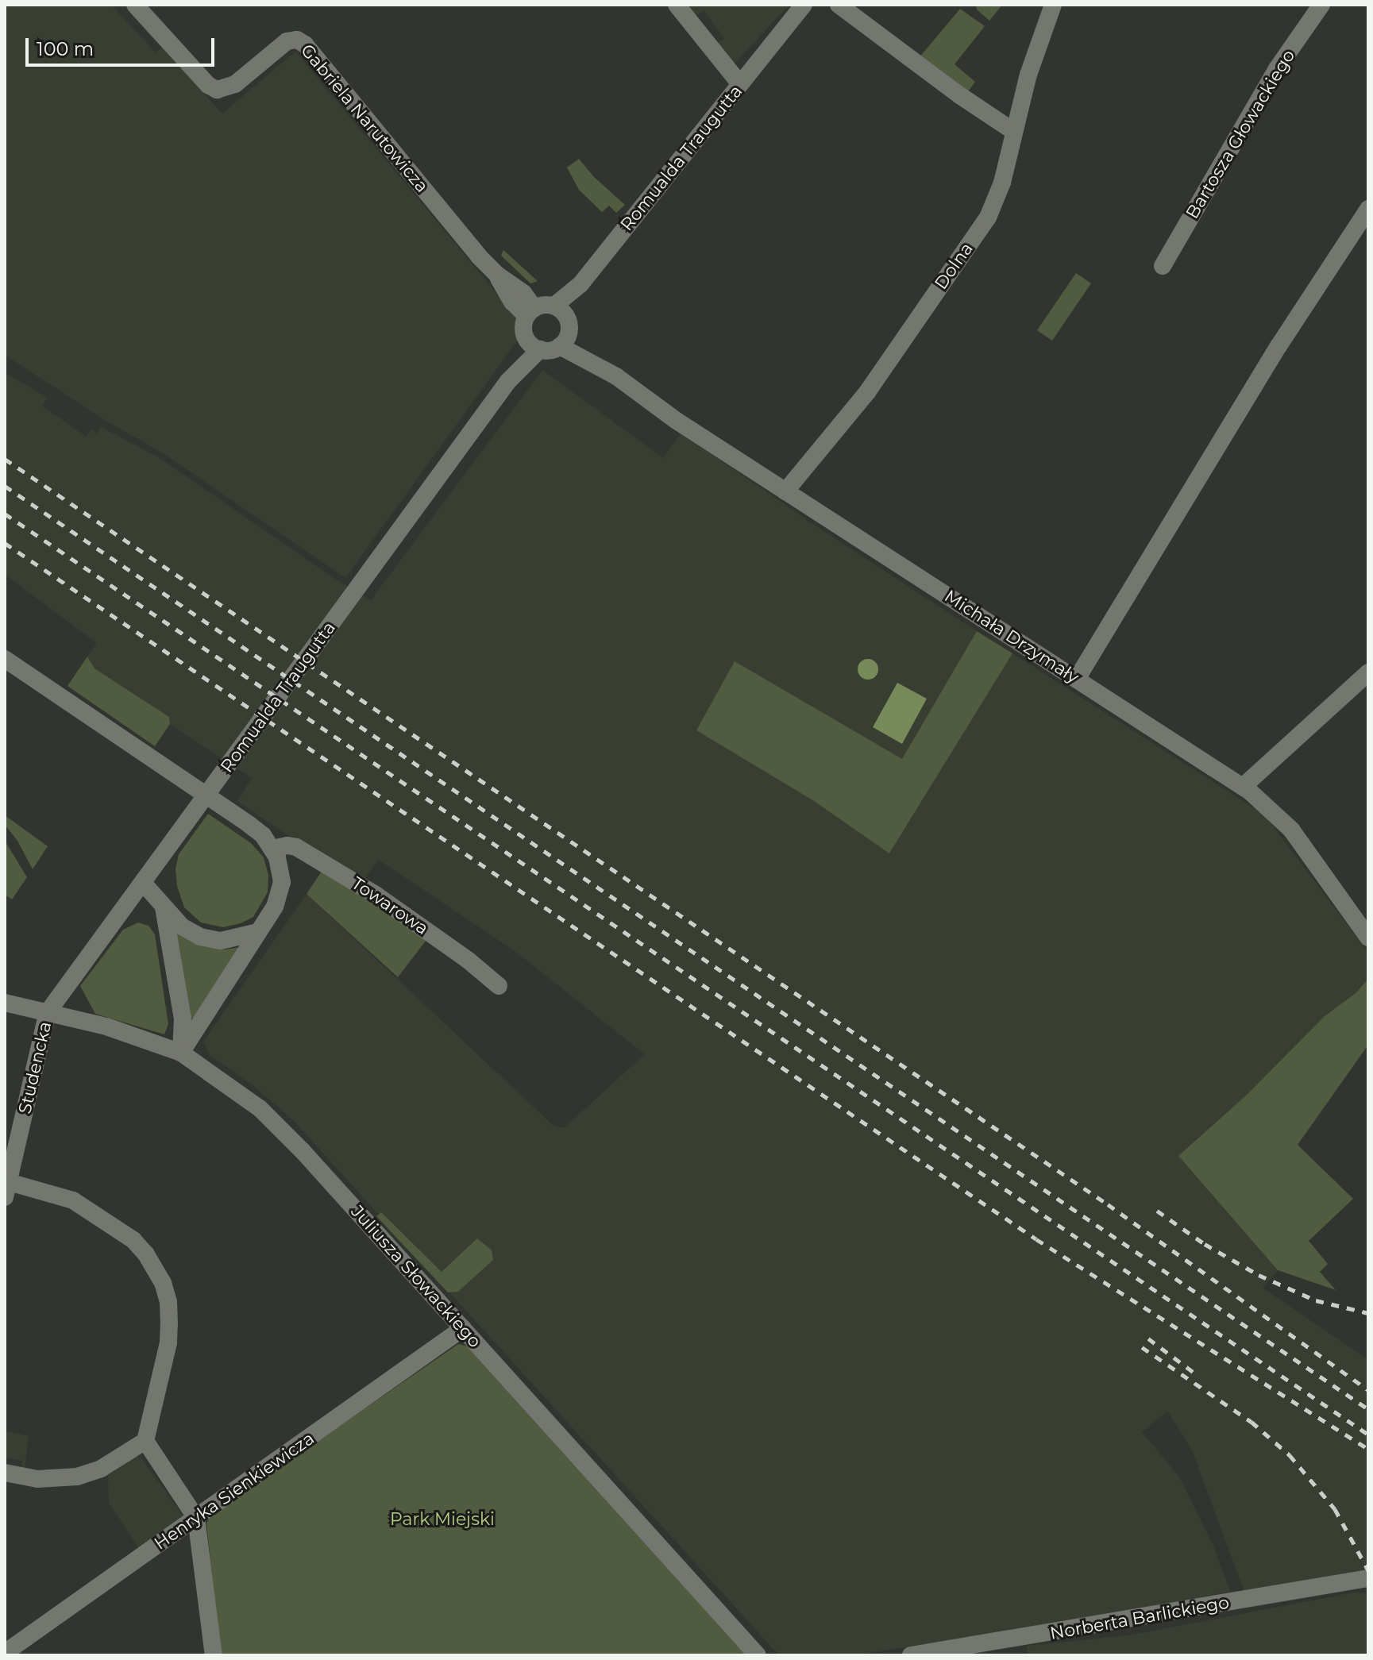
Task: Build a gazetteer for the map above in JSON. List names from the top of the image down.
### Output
{
  "streets": {
    "street": [
      "Gabriela Narutowicza",
      "Bartosza Głowackiego",
      "Romualda Traugutta",
      "Dolna",
      "Michała Drzymały",
      "Towarowa",
      "Studencka",
      "Juliusza Słowackiego",
      "Henryka Sienkiewicza",
      "Norberta Barlickiego"
    ]
  },
  "crossings": [
    ["Gabriela Narutowicza", "Romualda Traugutta"],
    ["Gabriela Narutowicza", "Michała Drzymały"],
    ["Romualda Traugutta", "Michała Drzymały"],
    ["Romualda Traugutta", "Studencka"],
    ["Romualda Traugutta", "Juliusza Słowackiego"],
    ["Dolna", "Michała Drzymały"],
    ["Studencka", "Juliusza Słowackiego"],
    ["Juliusza Słowackiego", "Henryka Sienkiewicza"]
  ],
  "parks": ["Park Miejski"],
  "scale_bar": "100 m"
}
